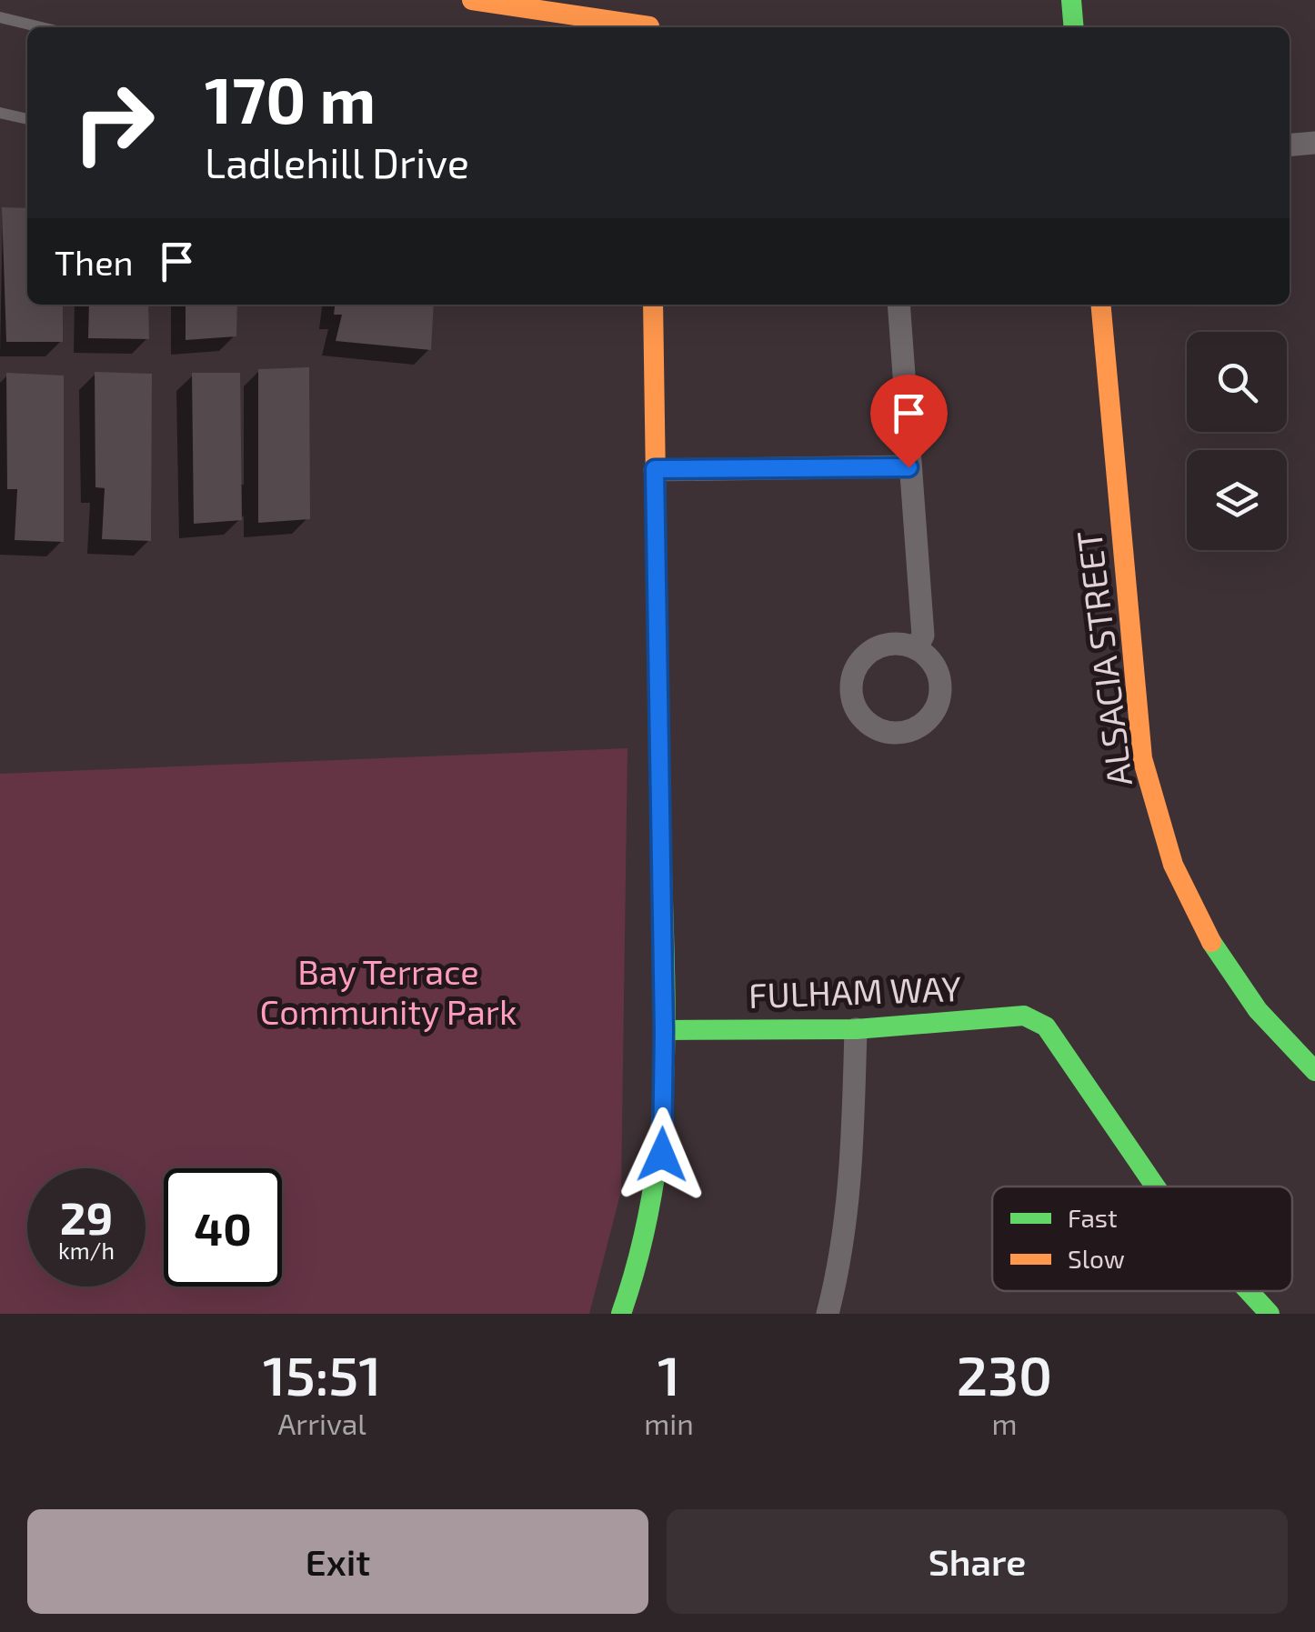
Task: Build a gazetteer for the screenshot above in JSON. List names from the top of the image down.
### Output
{
  "streets": {
    "street": ["ALSACIA STREET", "FULHAM WAY"]
  },
  "parks": ["Bay Terrace Community Park"],
  "legend": ["Fast", "Slow"],
  "page": {
    "turn": ["170 m", "Ladlehill Drive"],
    "then": "Then",
    "speed": "29 km/h",
    "limit": "40",
    "eta": [
      "15:51",
      "Arrival",
      "1",
      "min",
      "230",
      "m"
    ],
    "buttons": ["Exit", "Share"]
  }
}
